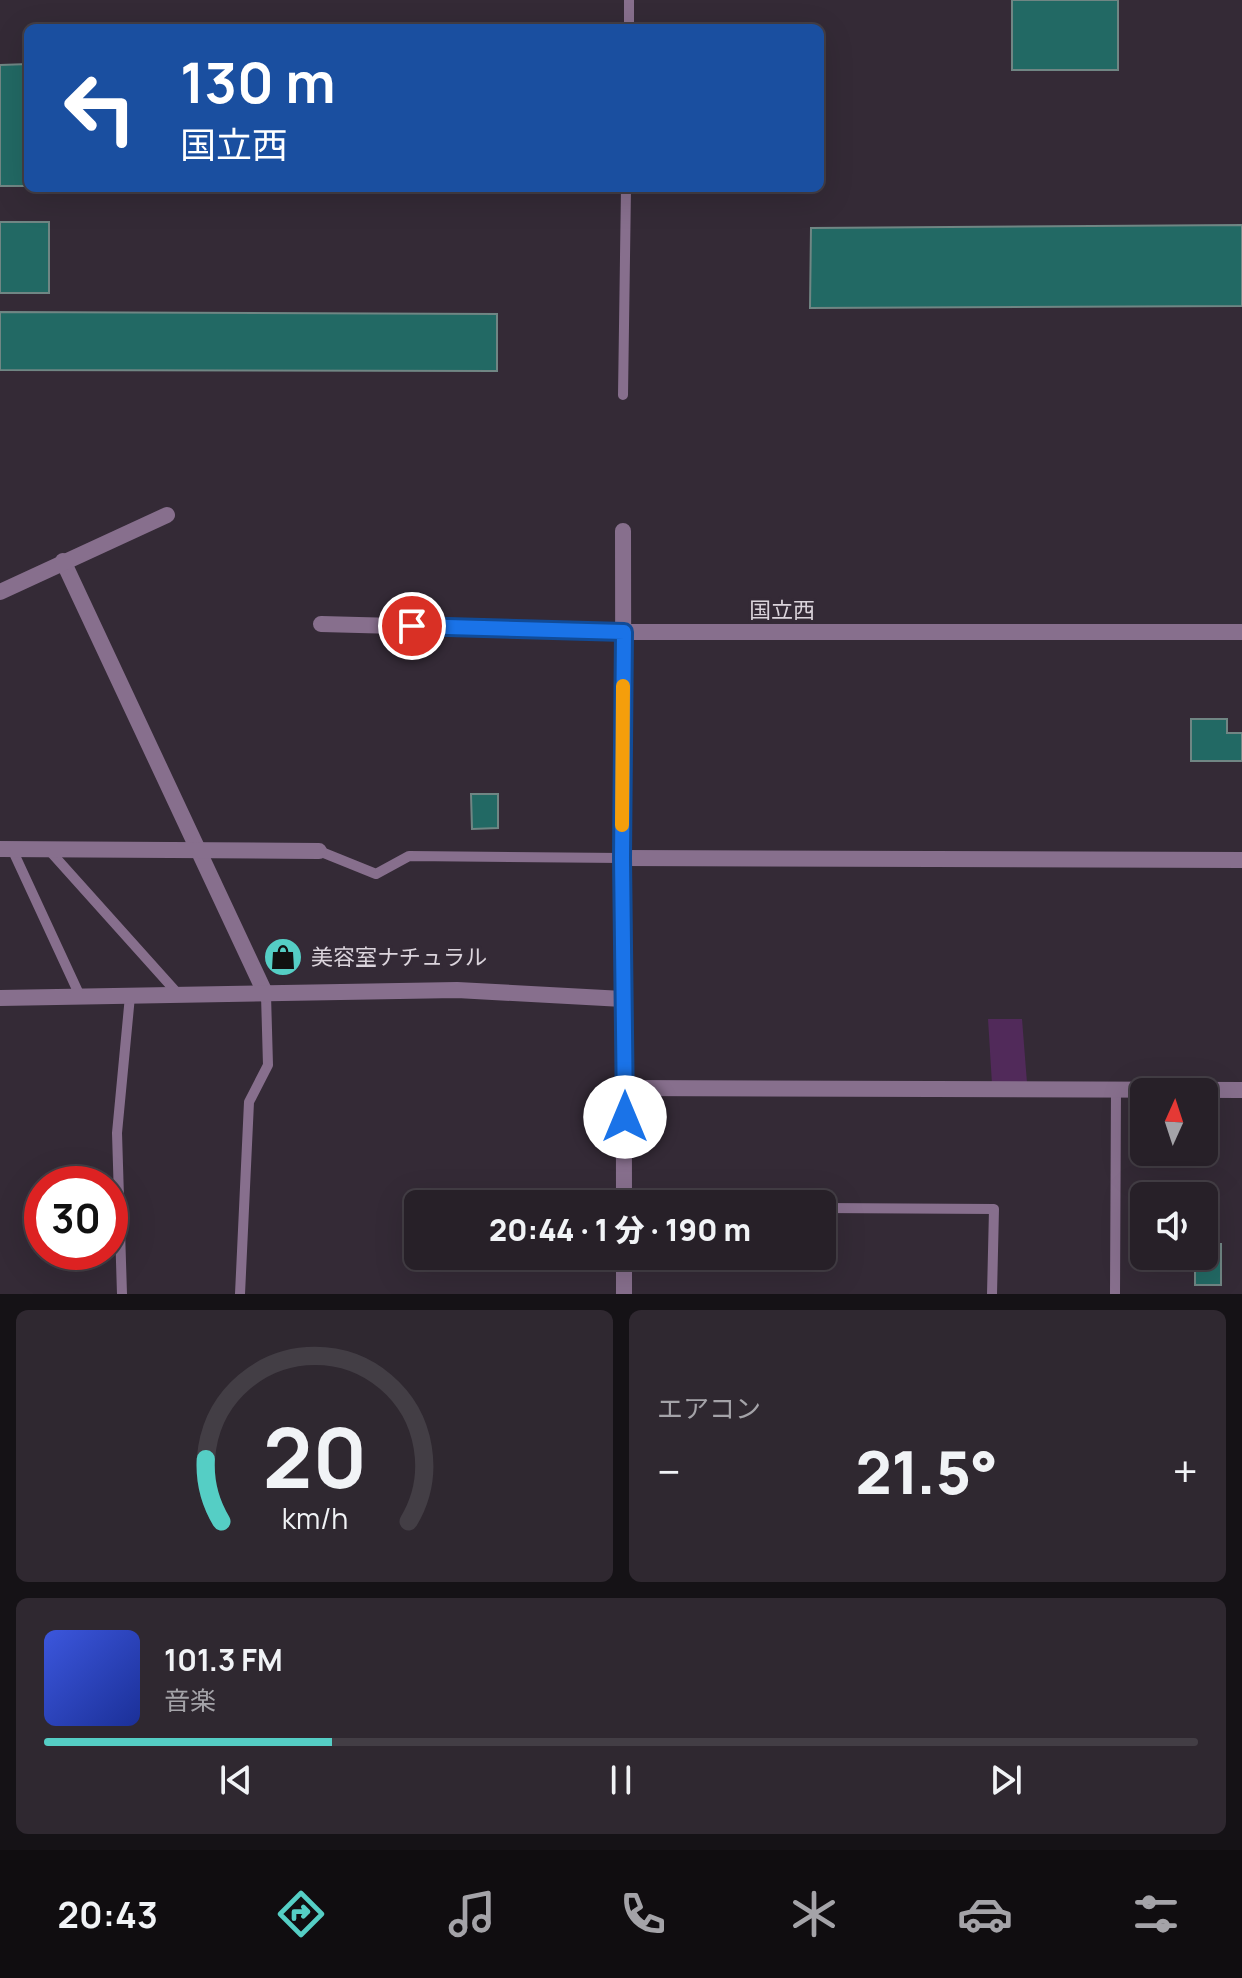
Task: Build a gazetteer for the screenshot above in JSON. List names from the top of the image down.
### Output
{
  "streets": {
    "street": ["国立西"]
  },
  "places": {
    "shop": ["美容室ナチュラル"]
  },
  "north": "top",
  "page": {
    "turn": ["130 m", "国立西"],
    "limit": "30",
    "trip": "20:44 · 1 分 · 190 m",
    "tile": "エアコン",
    "heat": ["−", "21.5°", "+"],
    "song": ["101.3 FM", "音楽"],
    "tabs": "20:43",
    "gauge": ["20", "km/h"]
  }
}
